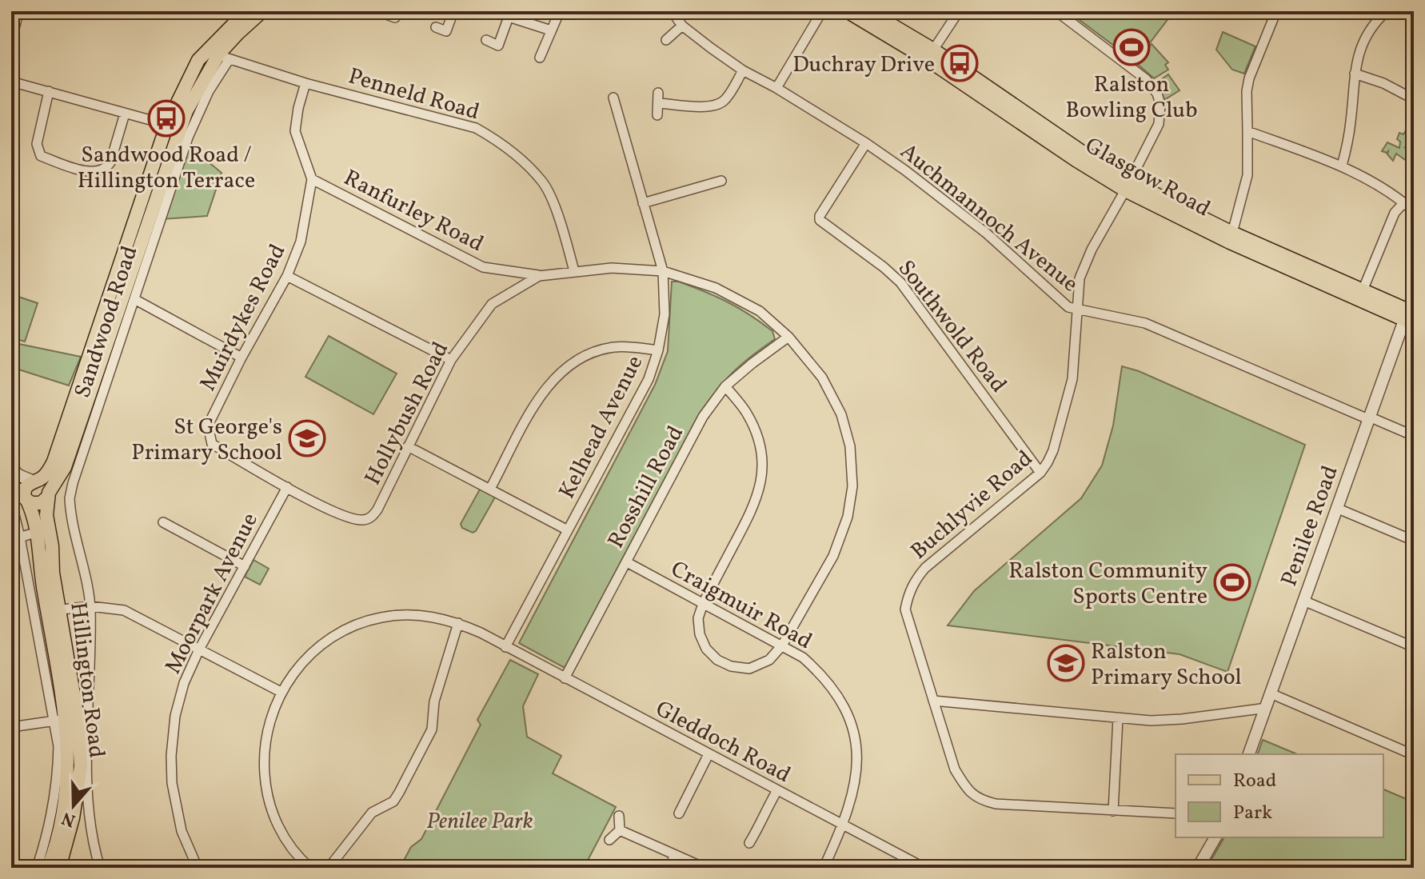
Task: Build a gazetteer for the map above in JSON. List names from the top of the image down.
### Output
{
  "streets": {
    "main road": ["Glasgow Road", "Sandwood Road", "Hillington Road"],
    "street": [
      "Penneld Road",
      "Ranfurley Road",
      "Auchmannoch Avenue",
      "Muirdykes Road",
      "Southwold Road",
      "Hollybush Road",
      "Kelhead Avenue",
      "Rosshill Road",
      "Buchlyvie Road",
      "Penilee Road",
      "Moorpark Avenue",
      "Craigmuir Road",
      "Gleddoch Road"
    ]
  },
  "crossings": [
    ["Penneld Road", "Muirdykes Road"],
    ["Penneld Road", "Sandwood Road"],
    ["Penneld Road", "Hollybush Road"],
    ["Glasgow Road", "Buchlyvie Road"],
    ["Glasgow Road", "Penilee Road"],
    ["Ranfurley Road", "Muirdykes Road"],
    ["Ranfurley Road", "Hollybush Road"],
    ["Auchmannoch Avenue", "Southwold Road"],
    ["Auchmannoch Avenue", "Buchlyvie Road"],
    ["Auchmannoch Avenue", "Penilee Road"],
    ["Muirdykes Road", "Hollybush Road"],
    ["Muirdykes Road", "Moorpark Avenue"],
    ["Sandwood Road", "Hillington Road"],
    ["Southwold Road", "Buchlyvie Road"],
    ["Hollybush Road", "Kelhead Avenue"],
    ["Hollybush Road", "Rosshill Road"],
    ["Hollybush Road", "Moorpark Avenue"],
    ["Hollybush Road", "Craigmuir Road"],
    ["Kelhead Avenue", "Gleddoch Road"],
    ["Rosshill Road", "Craigmuir Road"],
    ["Rosshill Road", "Gleddoch Road"],
    ["Craigmuir Road", "Gleddoch Road"]
  ],
  "parks": ["Penilee Park"],
  "places": {
    "sports": ["Ralston Bowling Club", "Ralston Community Sports Centre"],
    "bus stop": ["Duchray Drive", "Sandwood Road / Hillington Terrace"],
    "school or university": ["St George's Primary School", "Ralston Primary School"]
  },
  "legend": ["Road", "Park"],
  "north": "bottom"
}
